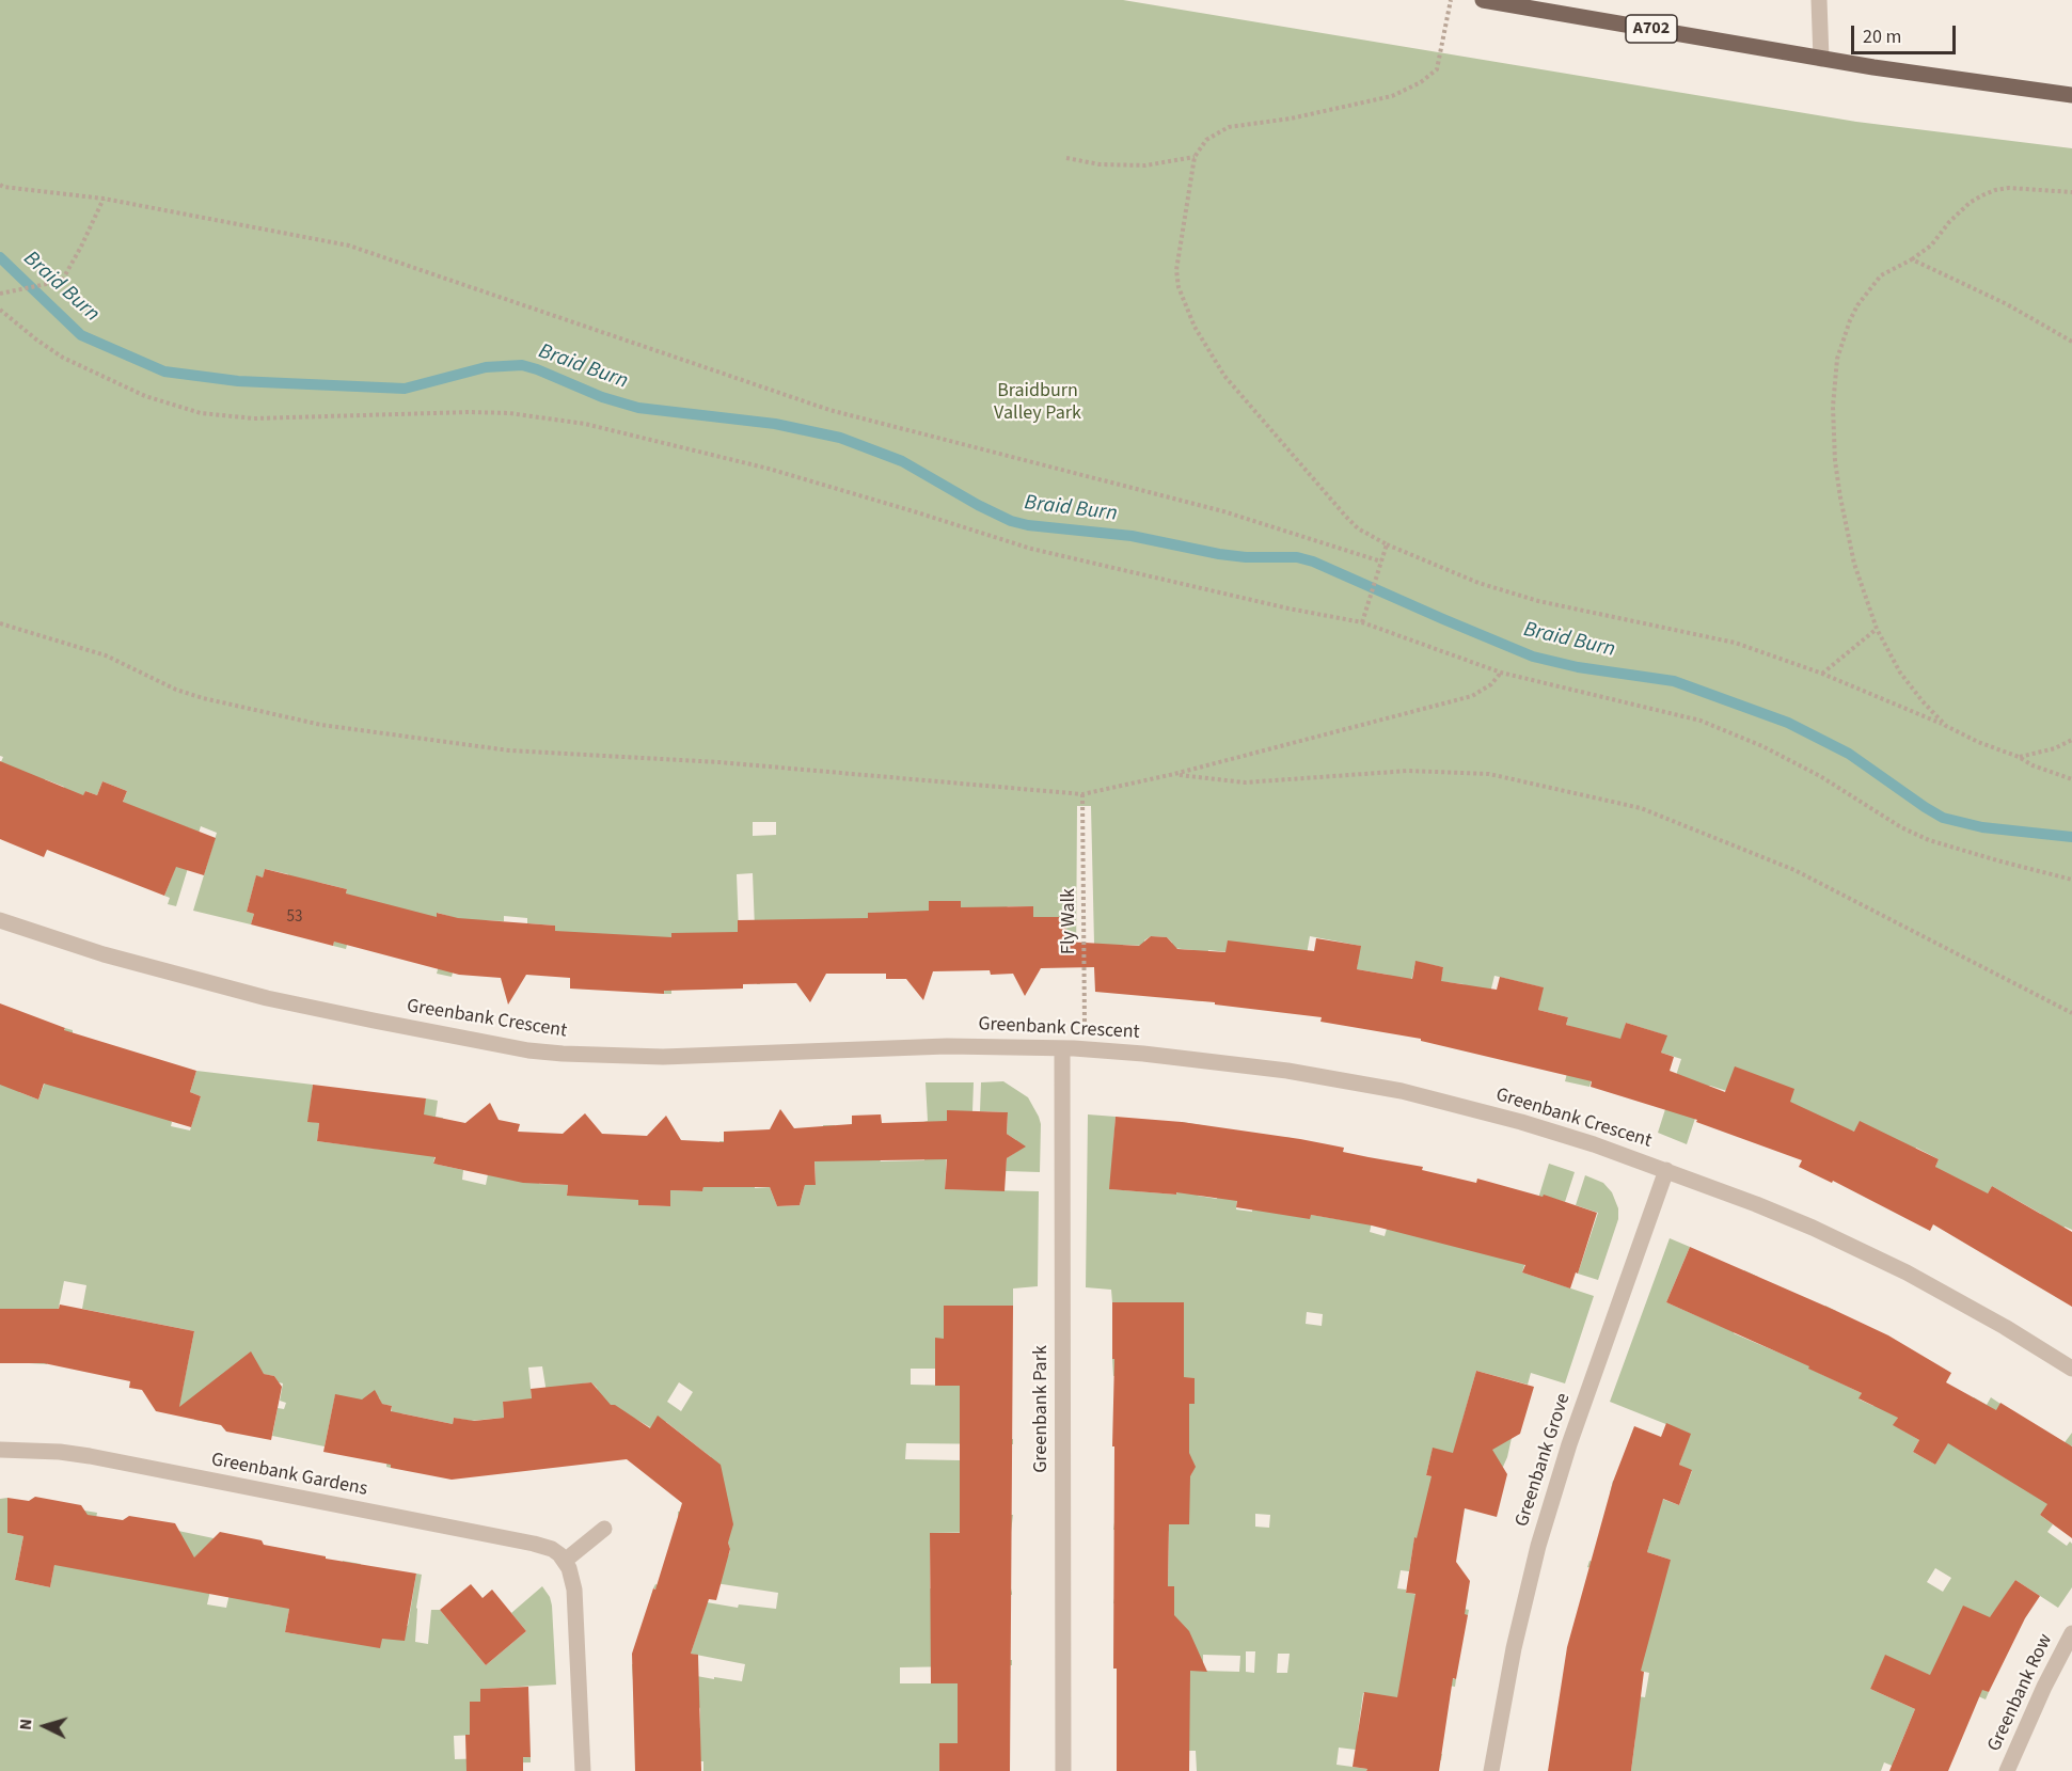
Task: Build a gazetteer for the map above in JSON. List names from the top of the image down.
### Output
{
  "streets": {
    "main road": ["A702"],
    "street": [
      "Greenbank Crescent",
      "Greenbank Park",
      "Greenbank Grove",
      "Greenbank Gardens",
      "Greenbank Row"
    ],
    "path": ["Fly Walk"]
  },
  "crossings": [
    ["Fly Walk", "Greenbank Crescent"],
    ["Greenbank Crescent", "Greenbank Park"],
    ["Greenbank Crescent", "Greenbank Grove"]
  ],
  "water": ["Braid Burn"],
  "parks": ["Braidburn Valley Park"],
  "house_numbers": ["53"],
  "scale_bar": "20 m",
  "north": "left"
}
